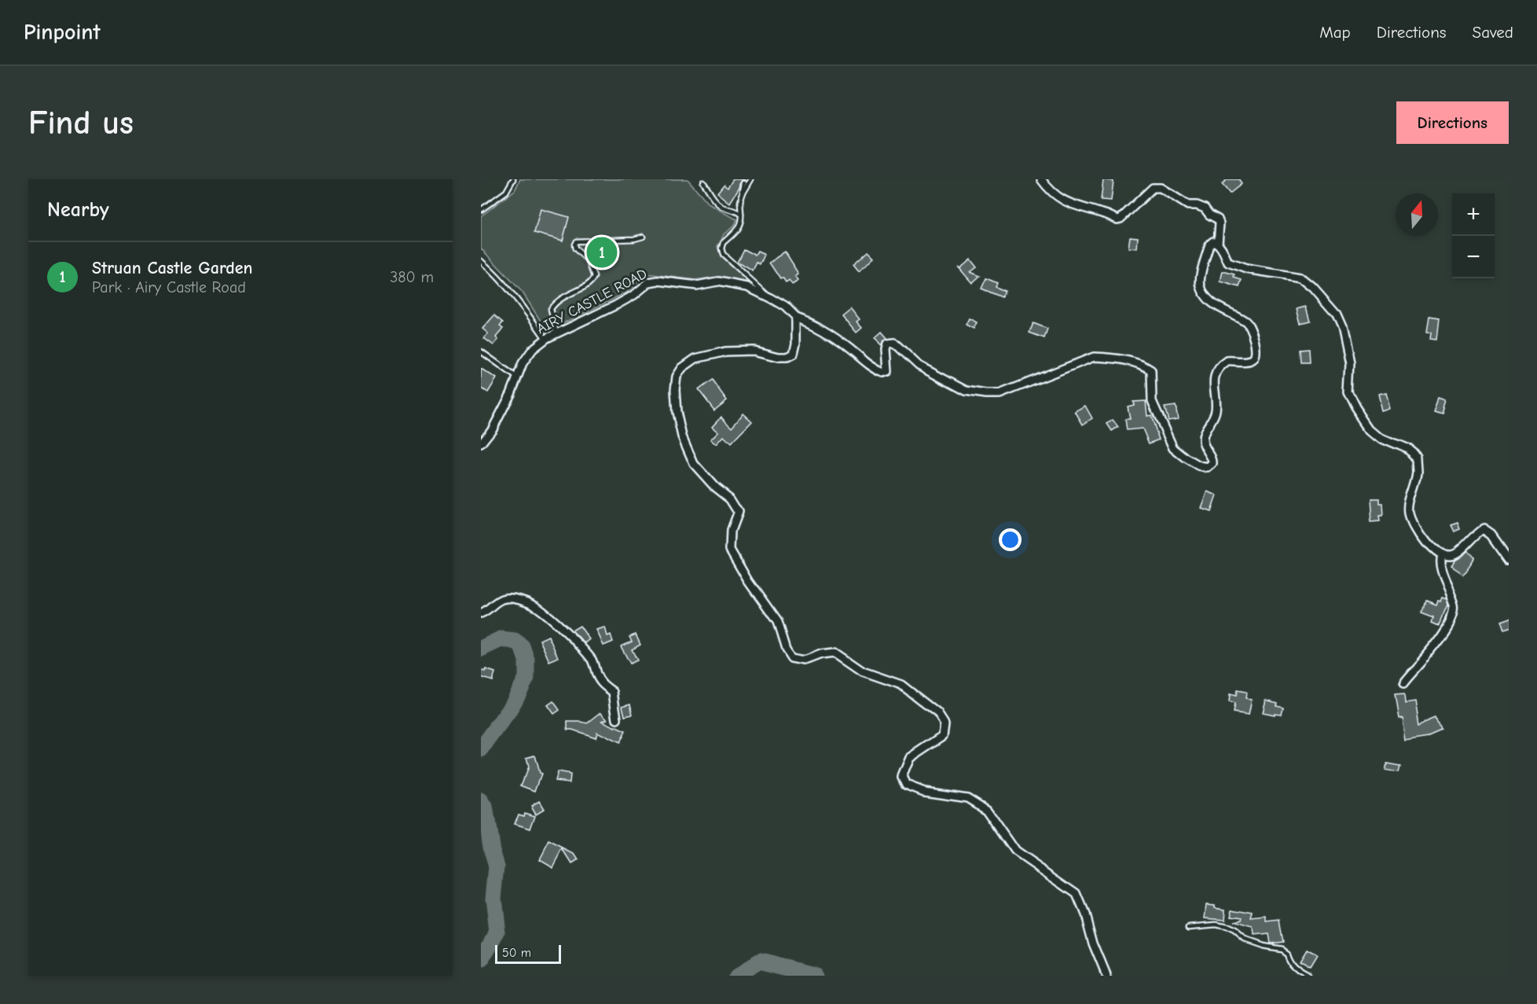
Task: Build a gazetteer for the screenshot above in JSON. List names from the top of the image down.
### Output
{
  "streets": {
    "street": ["AIRY CASTLE ROAD"]
  },
  "scale_bar": "50 m",
  "north": "top",
  "page": {
    "header": "Pinpoint",
    "nav": ["Map", "Directions", "Saved"],
    "buttons": "Directions",
    "title": "Find us",
    "heading": "Nearby",
    "map_buttons": ["+", "−"],
    "pins": "1",
    "list": [
      {
        "mark": "1",
        "name": "Struan Castle Garden",
        "note": "Park · Airy Castle Road",
        "value": "380 m"
      }
    ],
    "scale": "50 m"
  }
}
